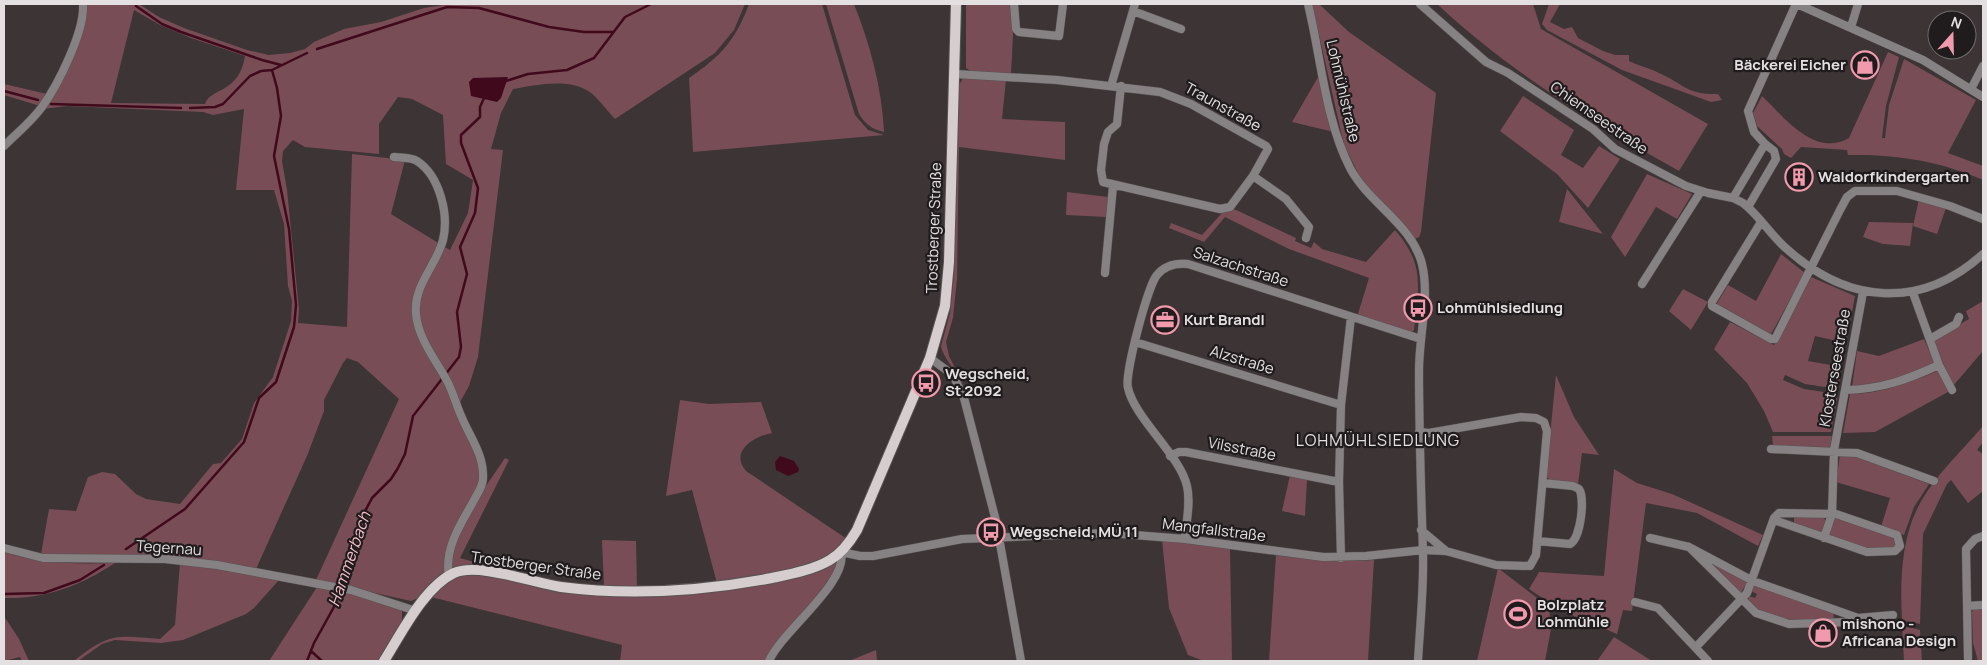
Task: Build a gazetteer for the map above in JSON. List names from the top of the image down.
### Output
{
  "streets": {
    "main road": ["Trostberger Straße"],
    "street": [
      "Lohmühlstraße",
      "Traunstraße",
      "Chiemseestraße",
      "Salzachstraße",
      "Alzstraße",
      "Klosterseestraße",
      "Vilsstraße",
      "Mangfallstraße",
      "Tegernau"
    ]
  },
  "crossings": [
    ["Lohmühlstraße", "Salzachstraße"],
    ["Traunstraße", "Trostberger Straße"],
    ["Chiemseestraße", "Klosterseestraße"],
    ["Trostberger Straße", "Mangfallstraße"],
    ["Salzachstraße", "Alzstraße"],
    ["Salzachstraße", "Vilsstraße"],
    ["Salzachstraße", "Mangfallstraße"]
  ],
  "districts": ["LOHMÜHLSIEDLUNG"],
  "water": ["Hammerbach"],
  "places": {
    "shop": ["Bäckerei Eicher", "mishono - Africana Design"],
    "building": ["Waldorfkindergarten"],
    "bus stop": ["Lohmühlsiedlung", "Wegscheid, St 2092", "Wegscheid, MÜ 11"],
    "office": ["Kurt Brandl"],
    "sports": ["Bolzplatz Lohmühle"]
  },
  "north": "top"
}
